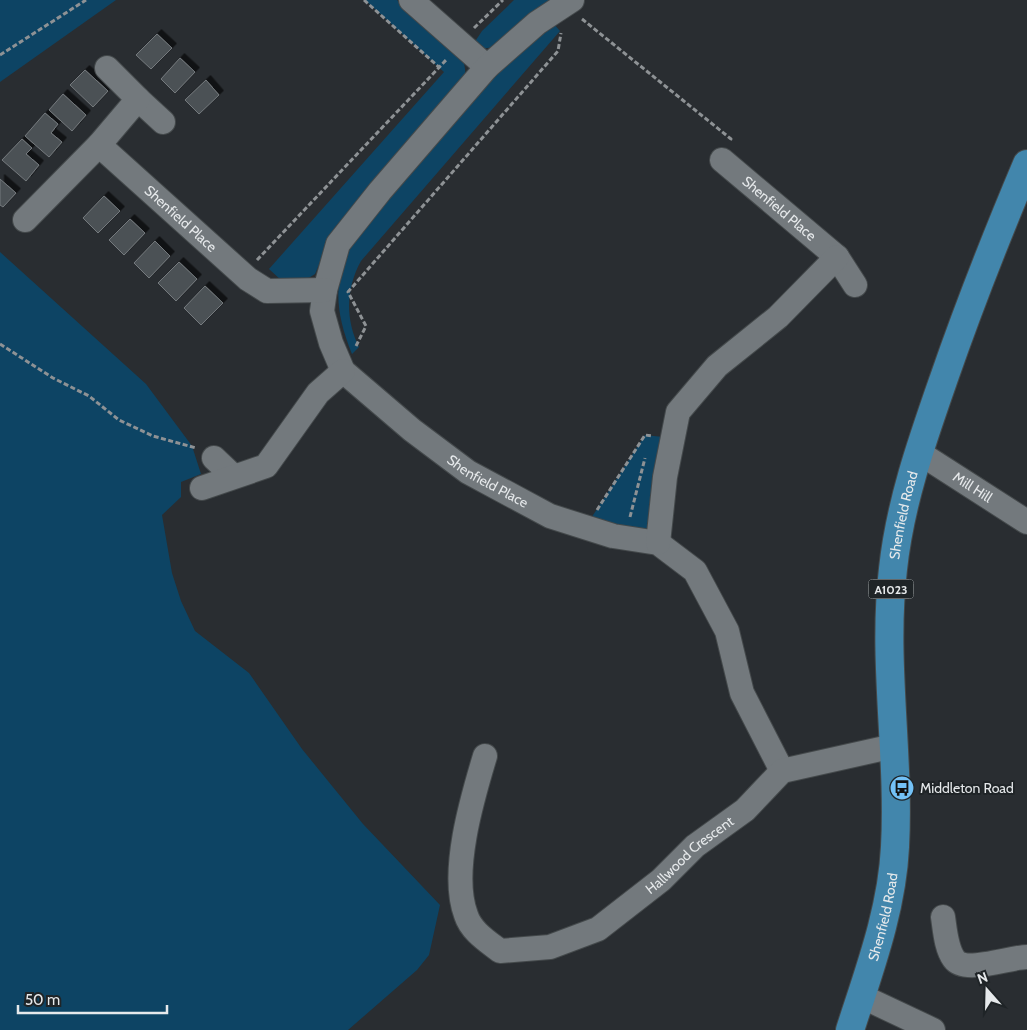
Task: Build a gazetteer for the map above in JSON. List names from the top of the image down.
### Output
{
  "streets": {
    "main road": ["Shenfield Road", "A1023"],
    "street": ["Shenfield Place", "Mill Hill", "Hallwood Crescent"]
  },
  "crossings": [
    ["Shenfield Place", "Hallwood Crescent"],
    ["Mill Hill", "Shenfield Road"]
  ],
  "places": {
    "bus stop": ["Middleton Road"]
  },
  "scale_bar": "50 m",
  "north": "top"
}
